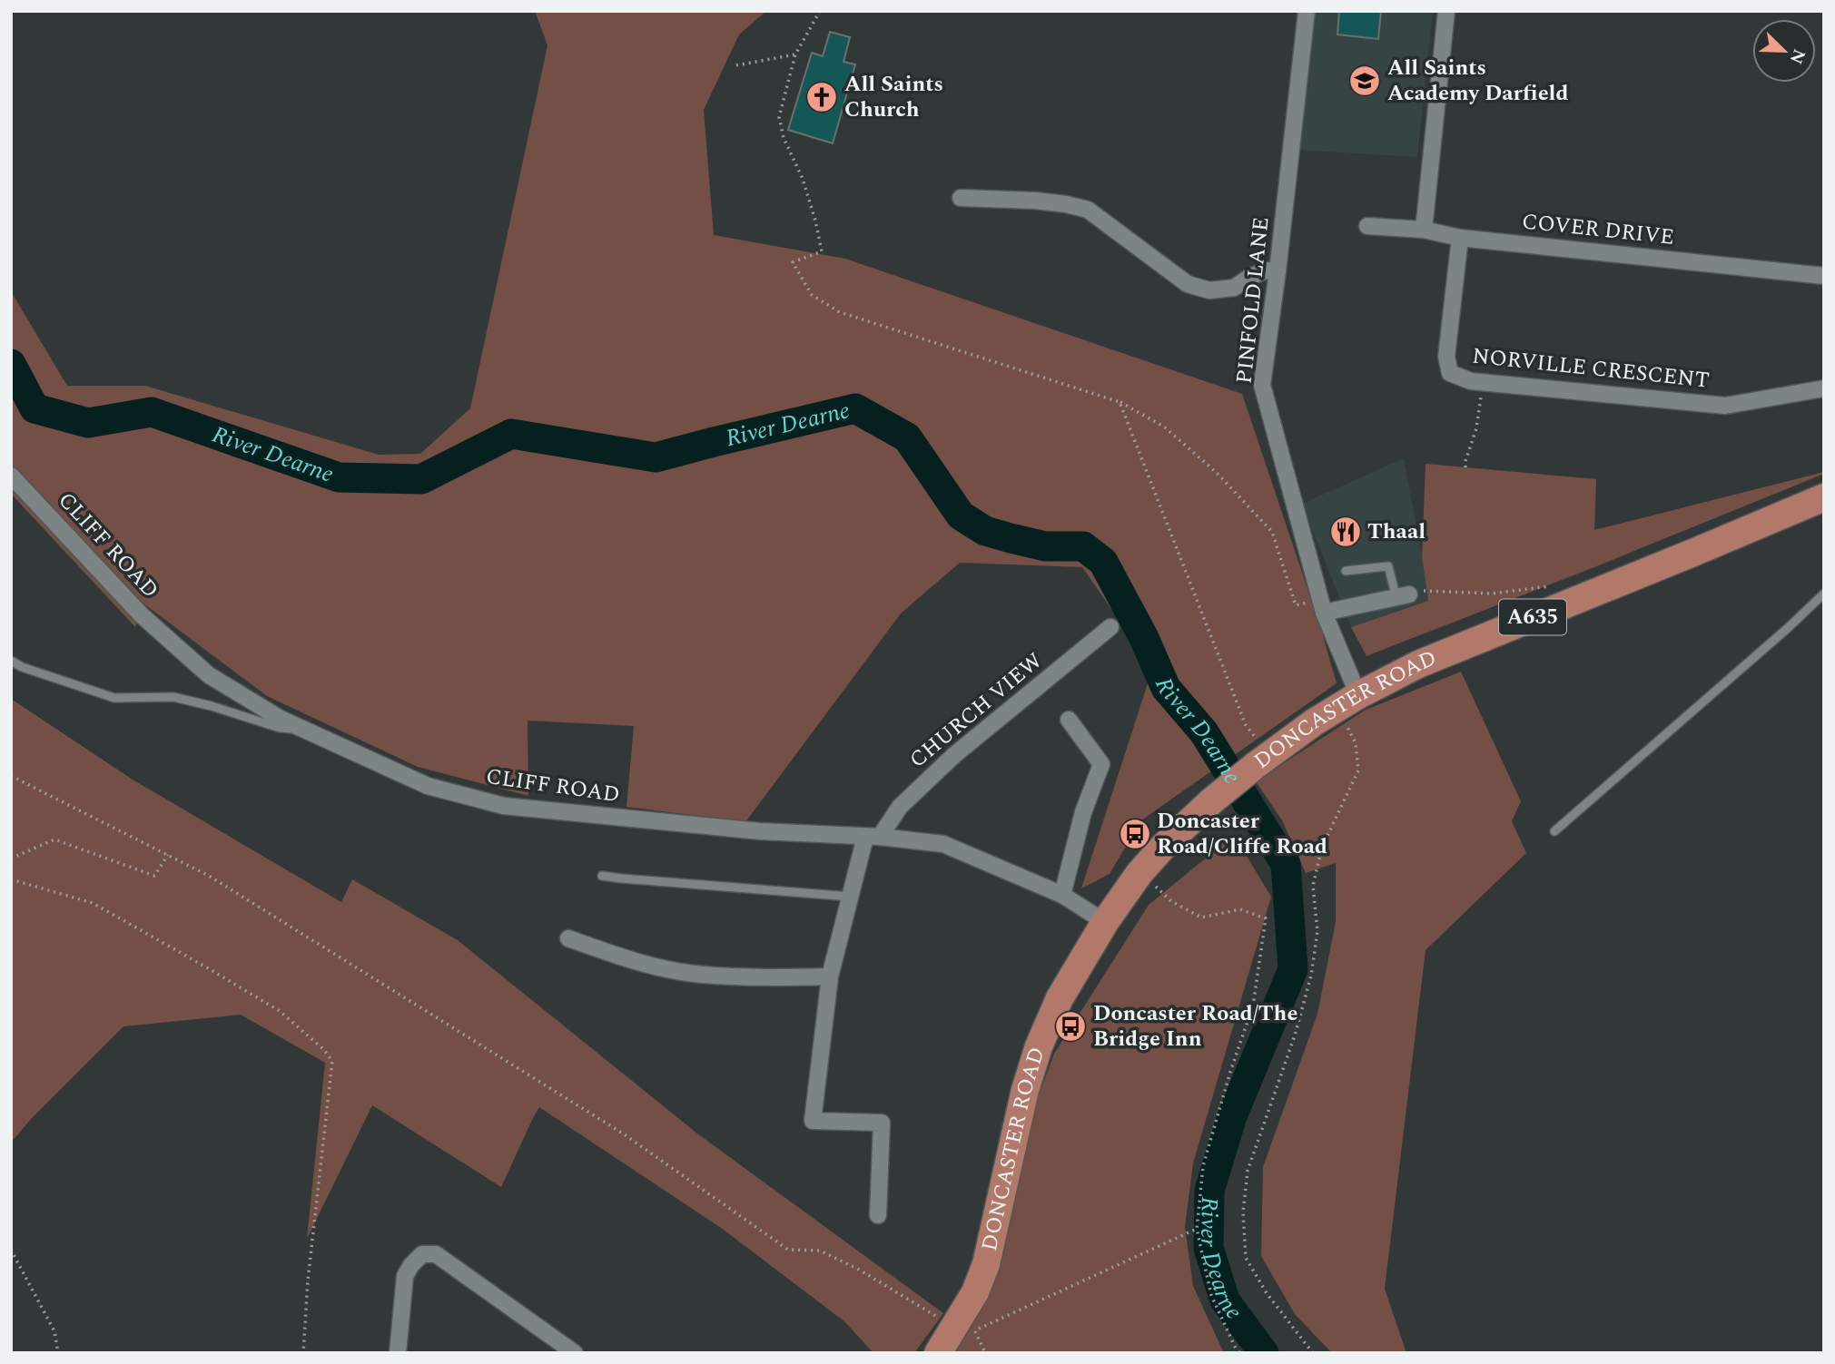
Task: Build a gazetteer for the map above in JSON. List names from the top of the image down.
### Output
{
  "streets": {
    "highway": ["A635", "DONCASTER ROAD"],
    "street": [
      "COVER DRIVE",
      "PINFOLD LANE",
      "NORVILLE CRESCENT",
      "CLIFF ROAD",
      "CHURCH VIEW"
    ]
  },
  "crossings": [
    ["COVER DRIVE", "NORVILLE CRESCENT"],
    ["PINFOLD LANE", "DONCASTER ROAD"],
    ["CLIFF ROAD", "CHURCH VIEW"],
    ["CLIFF ROAD", "DONCASTER ROAD"]
  ],
  "water": ["River Dearne"],
  "places": {
    "school or university": ["All Saints Academy Darfield"],
    "church": ["All Saints Church"],
    "restaurant": ["Thaal"],
    "bus stop": ["Doncaster Road/Cliffe Road", "Doncaster Road/The Bridge Inn"]
  },
  "north": "bottom right"
}
